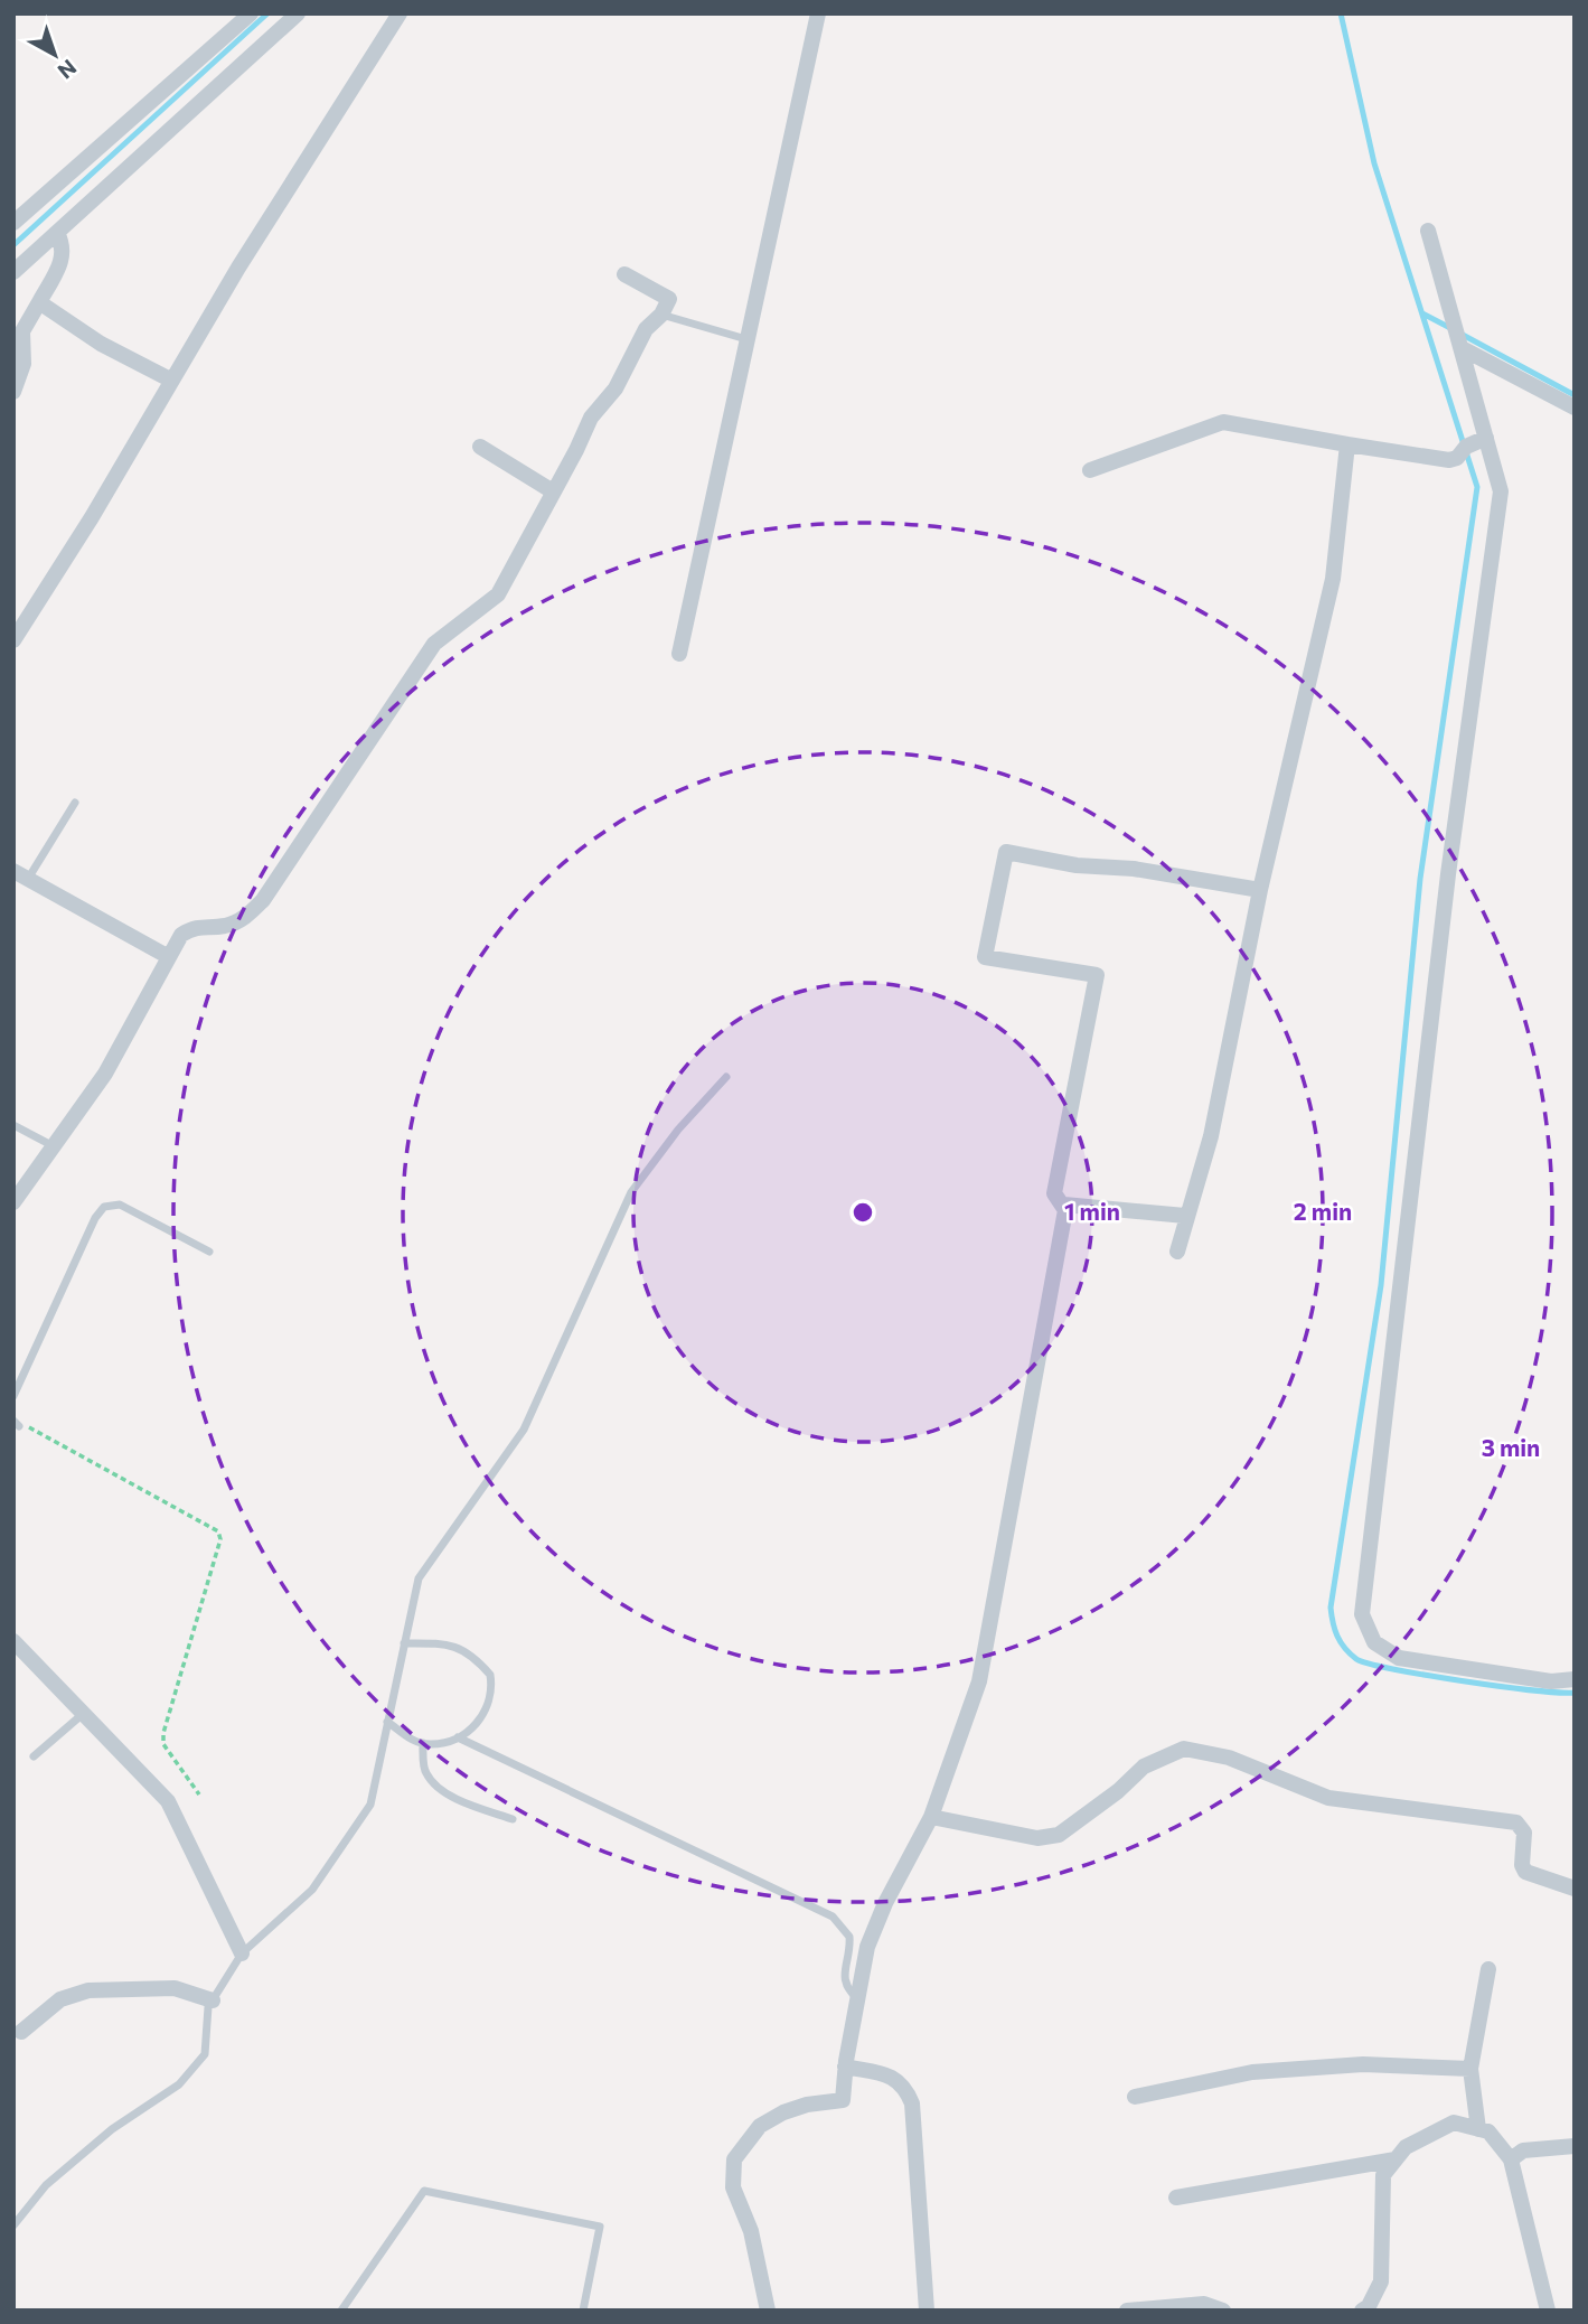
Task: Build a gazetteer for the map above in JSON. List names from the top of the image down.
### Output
{
  "north": "bottom right",
  "rings": ["1 min", "2 min", "3 min"]
}
